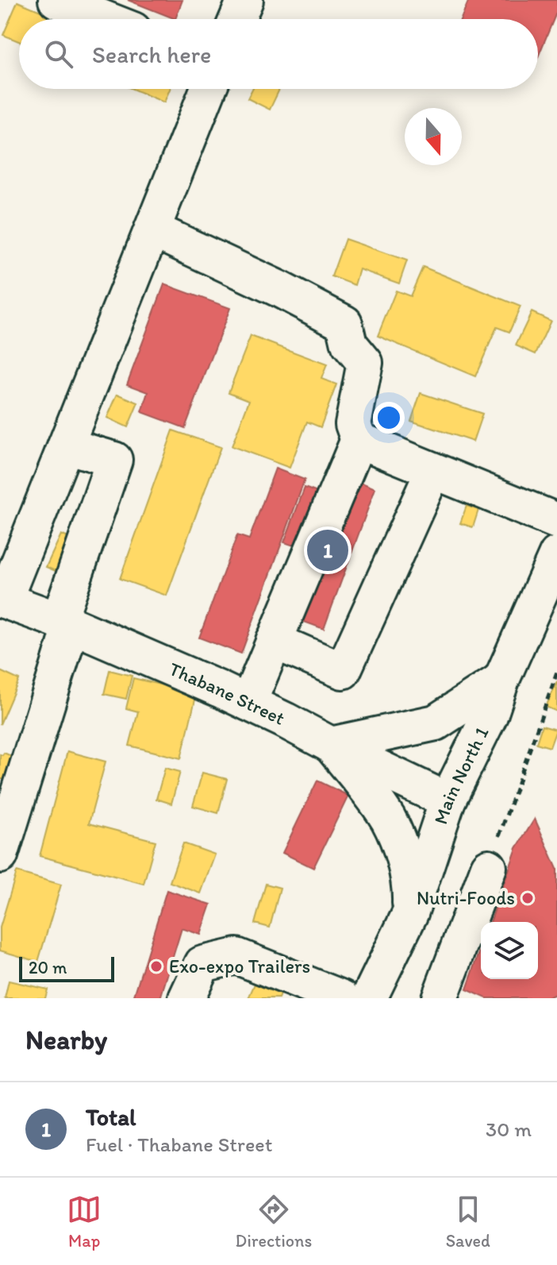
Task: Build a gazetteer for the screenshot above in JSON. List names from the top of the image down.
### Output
{
  "streets": {
    "street": ["Thabane Street", "Main North 1"]
  },
  "crossings": [
    ["Thabane Street", "Main North 1"]
  ],
  "places": ["Nutri-Foods", "Exo-expo Trailers"],
  "scale_bar": "20 m",
  "north": "bottom",
  "page": {
    "search": "Search here",
    "pins": "1",
    "scale": "20 m",
    "heading": "Nearby",
    "list": [
      {
        "mark": "1",
        "name": "Total",
        "note": "Fuel · Thabane Street",
        "value": "30 m"
      }
    ],
    "nav": ["Map", "Directions", "Saved"]
  }
}
